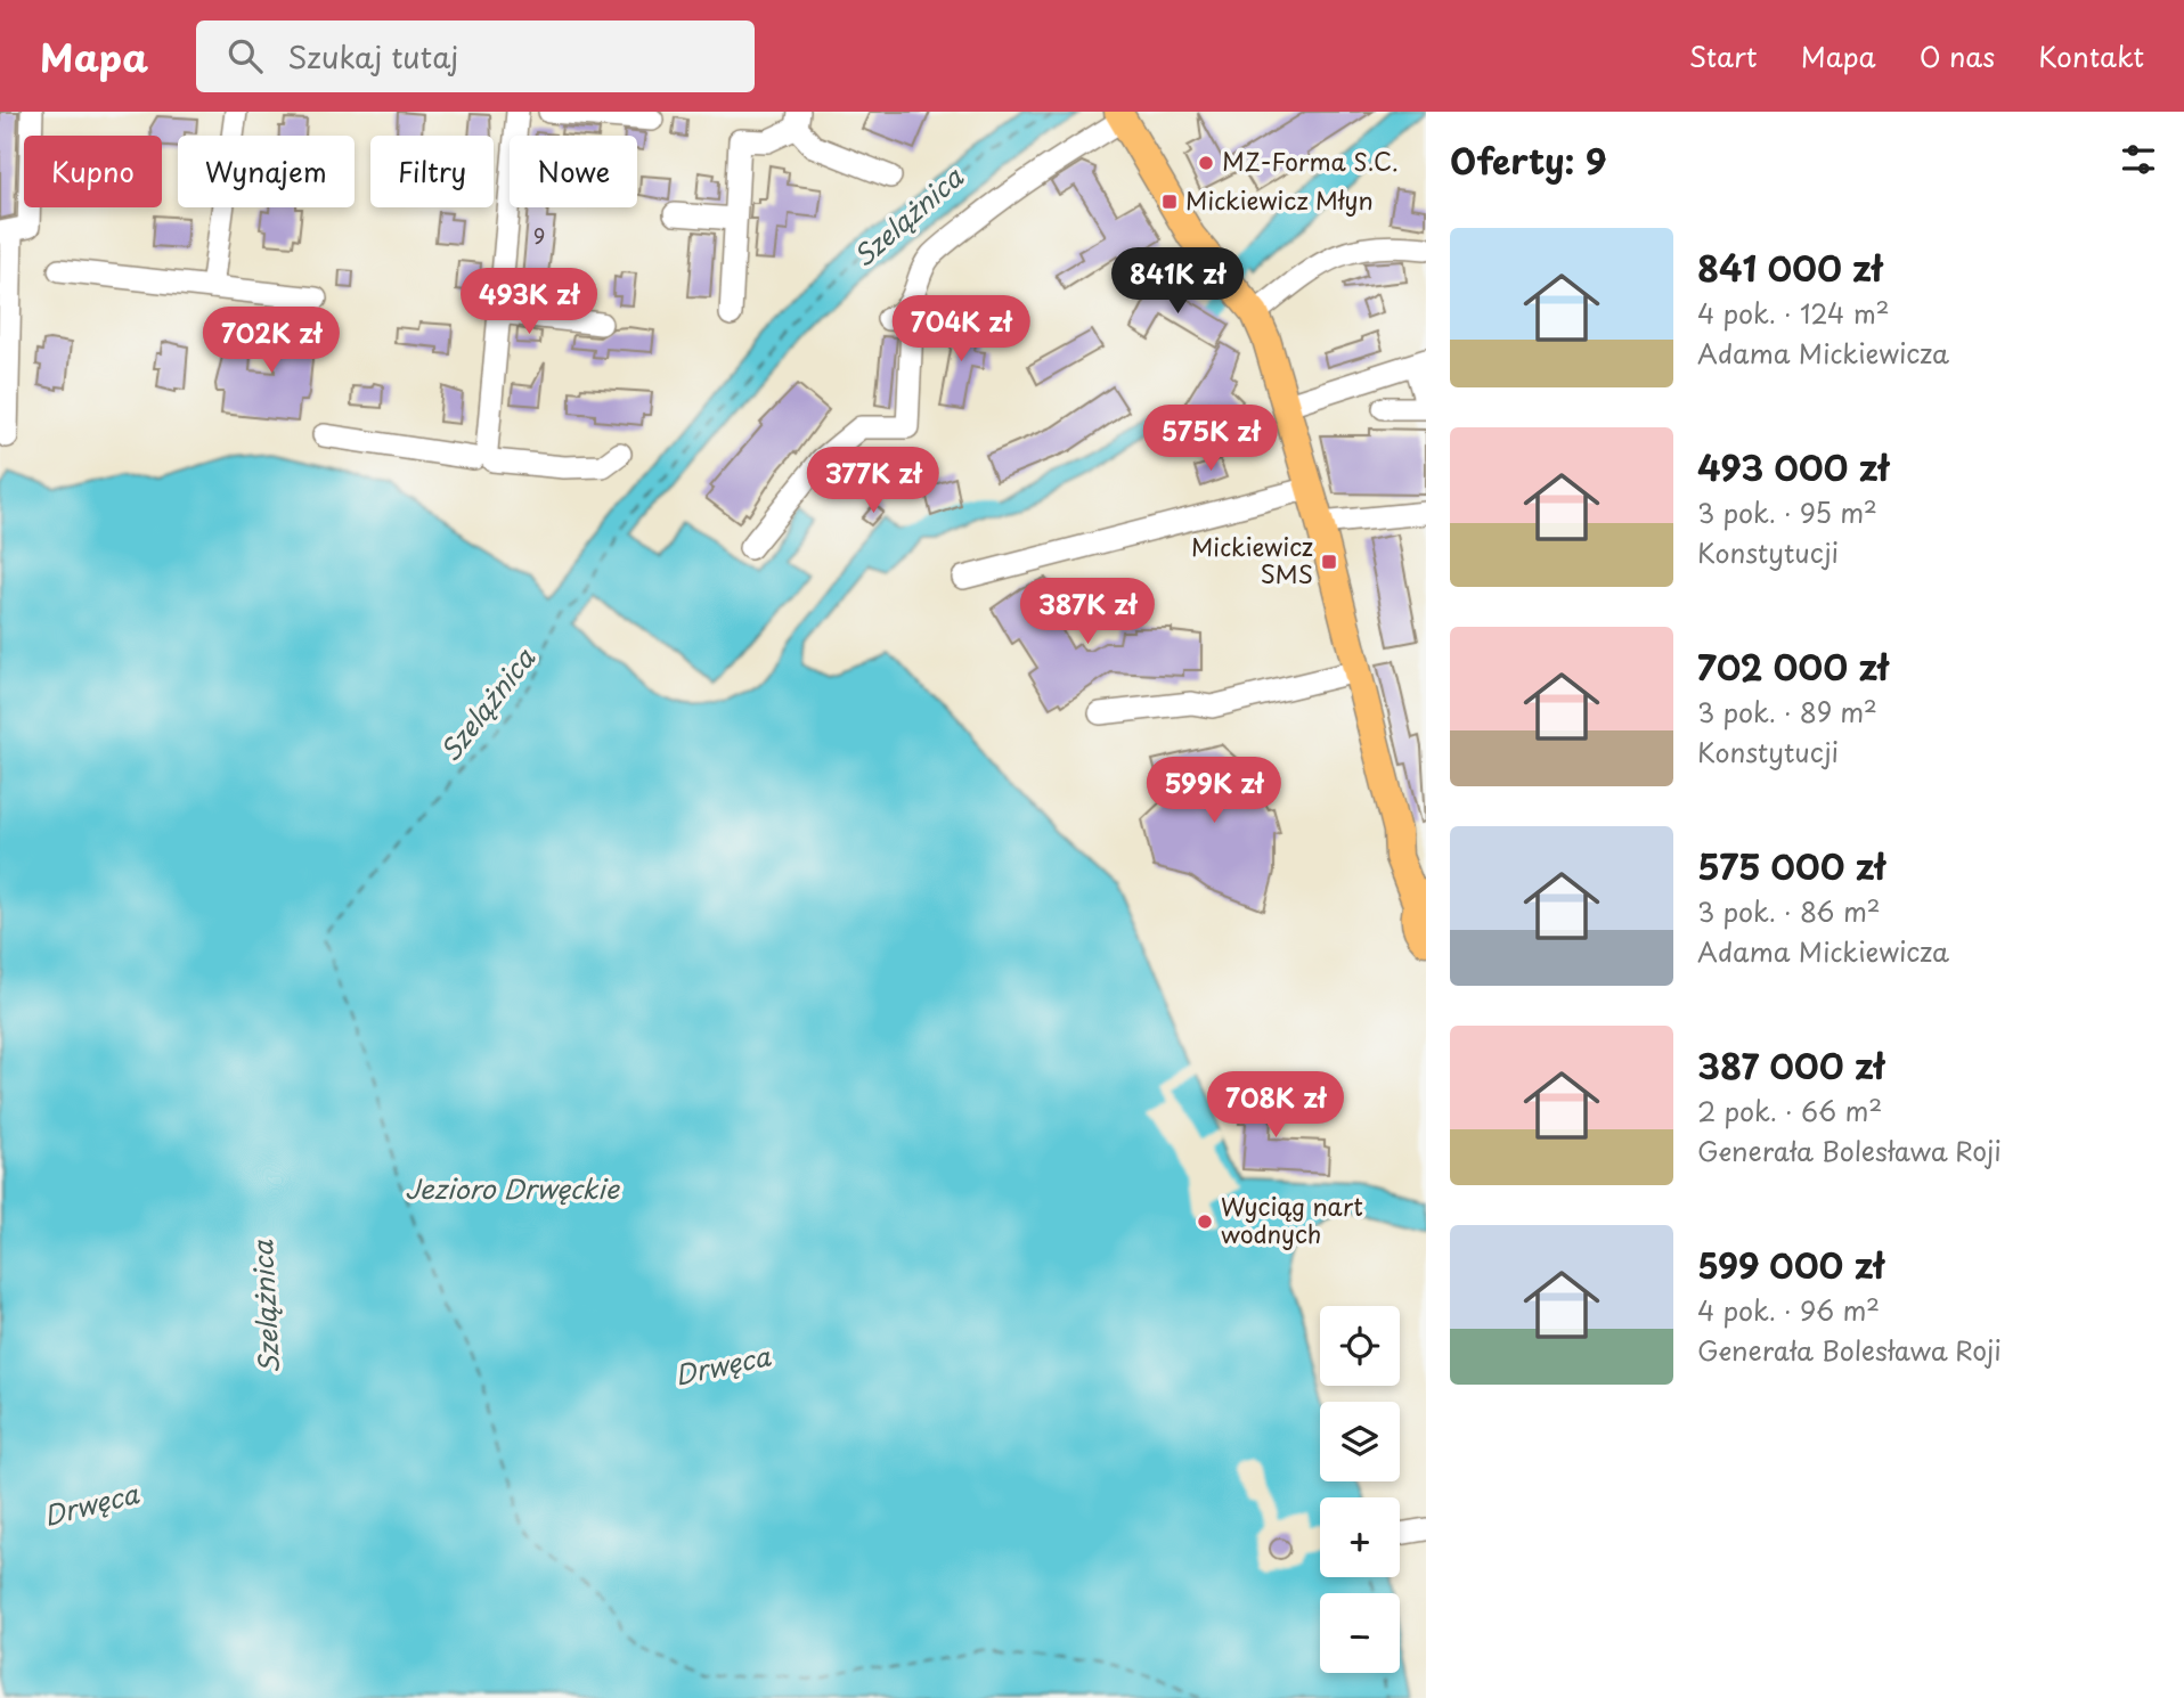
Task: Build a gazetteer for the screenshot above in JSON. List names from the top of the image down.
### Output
{
  "water": ["Szelążnica", "Jezioro Drwęckie", "Drwęca"],
  "places": {
    "other": ["MZ-Forma S.C.", "Wyciąg nart wodnych"],
    "transit": ["Mickiewicz Młyn", "Mickiewicz SMS"]
  },
  "house_numbers": ["9"],
  "page": {
    "header": "Mapa",
    "search": "Szukaj tutaj",
    "nav": [
      "Start",
      "Mapa",
      "O nas",
      "Kontakt"
    ],
    "heading": "Oferty: 9",
    "chip": [
      "Kupno",
      "Wynajem",
      "Filtry",
      "Nowe"
    ],
    "list": [
      {
        "name": "841 000 zł",
        "note": "4 pok. · 124 m² · Adama Mickiewicza"
      },
      {
        "name": "493 000 zł",
        "note": "3 pok. · 95 m² · Konstytucji"
      },
      {
        "name": "702 000 zł",
        "note": "3 pok. · 89 m² · Konstytucji"
      },
      {
        "name": "575 000 zł",
        "note": "3 pok. · 86 m² · Adama Mickiewicza"
      },
      {
        "name": "387 000 zł",
        "note": "2 pok. · 66 m² · Generała Bolesława Roji"
      },
      {
        "name": "599 000 zł",
        "note": "4 pok. · 96 m² · Generała Bolesława Roji"
      }
    ],
    "price": [
      "841K zł",
      "493K zł",
      "704K zł",
      "702K zł",
      "575K zł",
      "377K zł",
      "387K zł",
      "599K zł",
      "708K zł"
    ],
    "map_buttons": ["+", "−"]
  }
}
